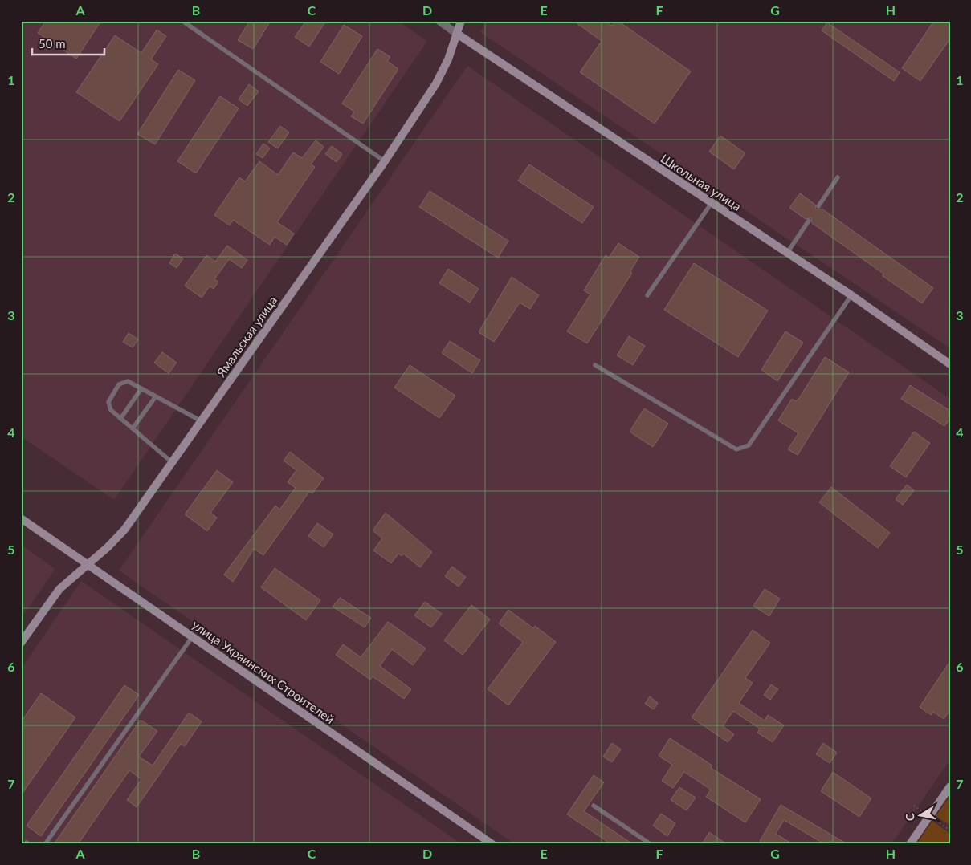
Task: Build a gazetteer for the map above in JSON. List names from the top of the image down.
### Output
{
  "streets": {
    "street": ["Школьная улица", "Ямальская улица", "улица Украинских Строителей"]
  },
  "crossings": [
    ["Школьная улица", "Ямальская улица"],
    ["Ямальская улица", "улица Украинских Строителей"]
  ],
  "scale_bar": "50 m",
  "north": "left",
  "grid": {
    "columns": [
      "A",
      "B",
      "C",
      "D",
      "E",
      "F",
      "G",
      "H"
    ],
    "rows": [
      "1",
      "2",
      "3",
      "4",
      "5",
      "6",
      "7"
    ]
  }
}
